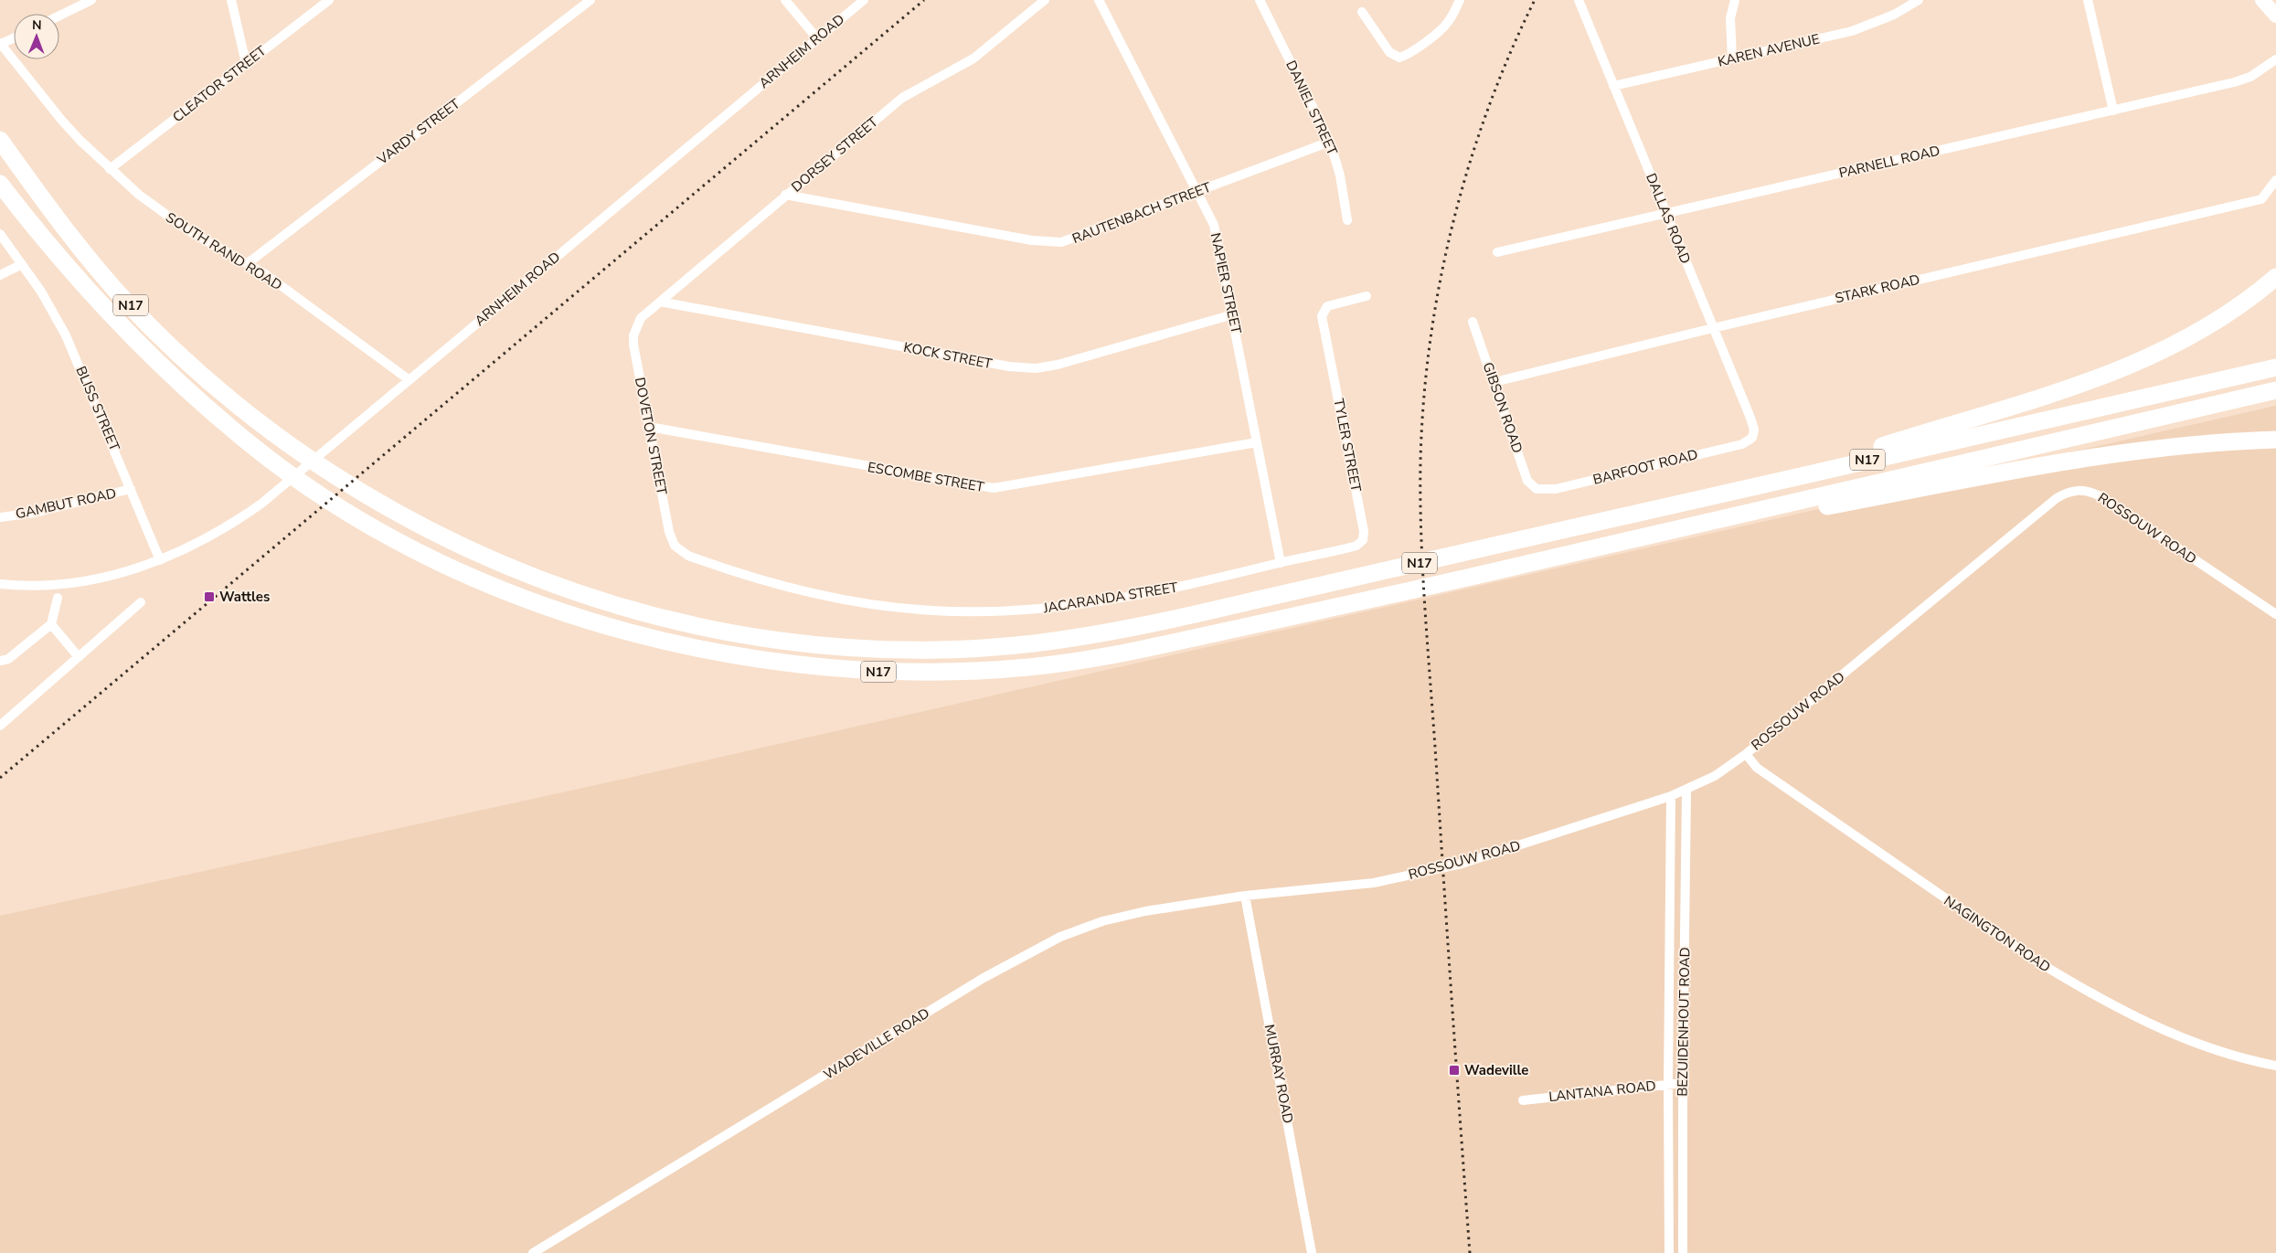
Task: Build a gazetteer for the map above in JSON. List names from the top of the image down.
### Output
{
  "streets": {
    "highway": ["N17"],
    "street": [
      "KAREN AVENUE",
      "ARNHEIM ROAD",
      "CLEATOR STREET",
      "DANIEL STREET",
      "VARDY STREET",
      "DORSEY STREET",
      "PARNELL ROAD",
      "RAUTENBACH STREET",
      "DALLAS ROAD",
      "SOUTH RAND ROAD",
      "NAPIER STREET",
      "STARK ROAD",
      "KOCK STREET",
      "GIBSON ROAD",
      "BLISS STREET",
      "DOVETON STREET",
      "TYLER STREET",
      "BARFOOT ROAD",
      "ESCOMBE STREET",
      "GAMBUT ROAD",
      "ROSSOUW ROAD",
      "JACARANDA STREET",
      "NAGINGTON ROAD",
      "BEZUIDENHOUT ROAD",
      "WADEVILLE ROAD",
      "MURRAY ROAD",
      "LANTANA ROAD"
    ]
  },
  "crossings": [
    ["KAREN AVENUE", "DALLAS ROAD"],
    ["ARNHEIM ROAD", "SOUTH RAND ROAD"],
    ["ARNHEIM ROAD", "BLISS STREET"],
    ["CLEATOR STREET", "SOUTH RAND ROAD"],
    ["DANIEL STREET", "RAUTENBACH STREET"],
    ["VARDY STREET", "SOUTH RAND ROAD"],
    ["DORSEY STREET", "RAUTENBACH STREET"],
    ["DORSEY STREET", "KOCK STREET"],
    ["DORSEY STREET", "DOVETON STREET"],
    ["PARNELL ROAD", "DALLAS ROAD"],
    ["RAUTENBACH STREET", "NAPIER STREET"],
    ["DALLAS ROAD", "STARK ROAD"],
    ["DALLAS ROAD", "BARFOOT ROAD"],
    ["NAPIER STREET", "KOCK STREET"],
    ["NAPIER STREET", "TYLER STREET"],
    ["NAPIER STREET", "ESCOMBE STREET"],
    ["NAPIER STREET", "JACARANDA STREET"],
    ["STARK ROAD", "GIBSON ROAD"],
    ["GIBSON ROAD", "BARFOOT ROAD"],
    ["BLISS STREET", "GAMBUT ROAD"],
    ["DOVETON STREET", "ESCOMBE STREET"],
    ["DOVETON STREET", "JACARANDA STREET"],
    ["TYLER STREET", "JACARANDA STREET"],
    ["ROSSOUW ROAD", "NAGINGTON ROAD"],
    ["ROSSOUW ROAD", "BEZUIDENHOUT ROAD"],
    ["ROSSOUW ROAD", "WADEVILLE ROAD"],
    ["ROSSOUW ROAD", "MURRAY ROAD"],
    ["BEZUIDENHOUT ROAD", "LANTANA ROAD"],
    ["WADEVILLE ROAD", "MURRAY ROAD"]
  ],
  "places": {
    "transit": ["Wattles", "Wadeville"]
  },
  "north": "top"
}
